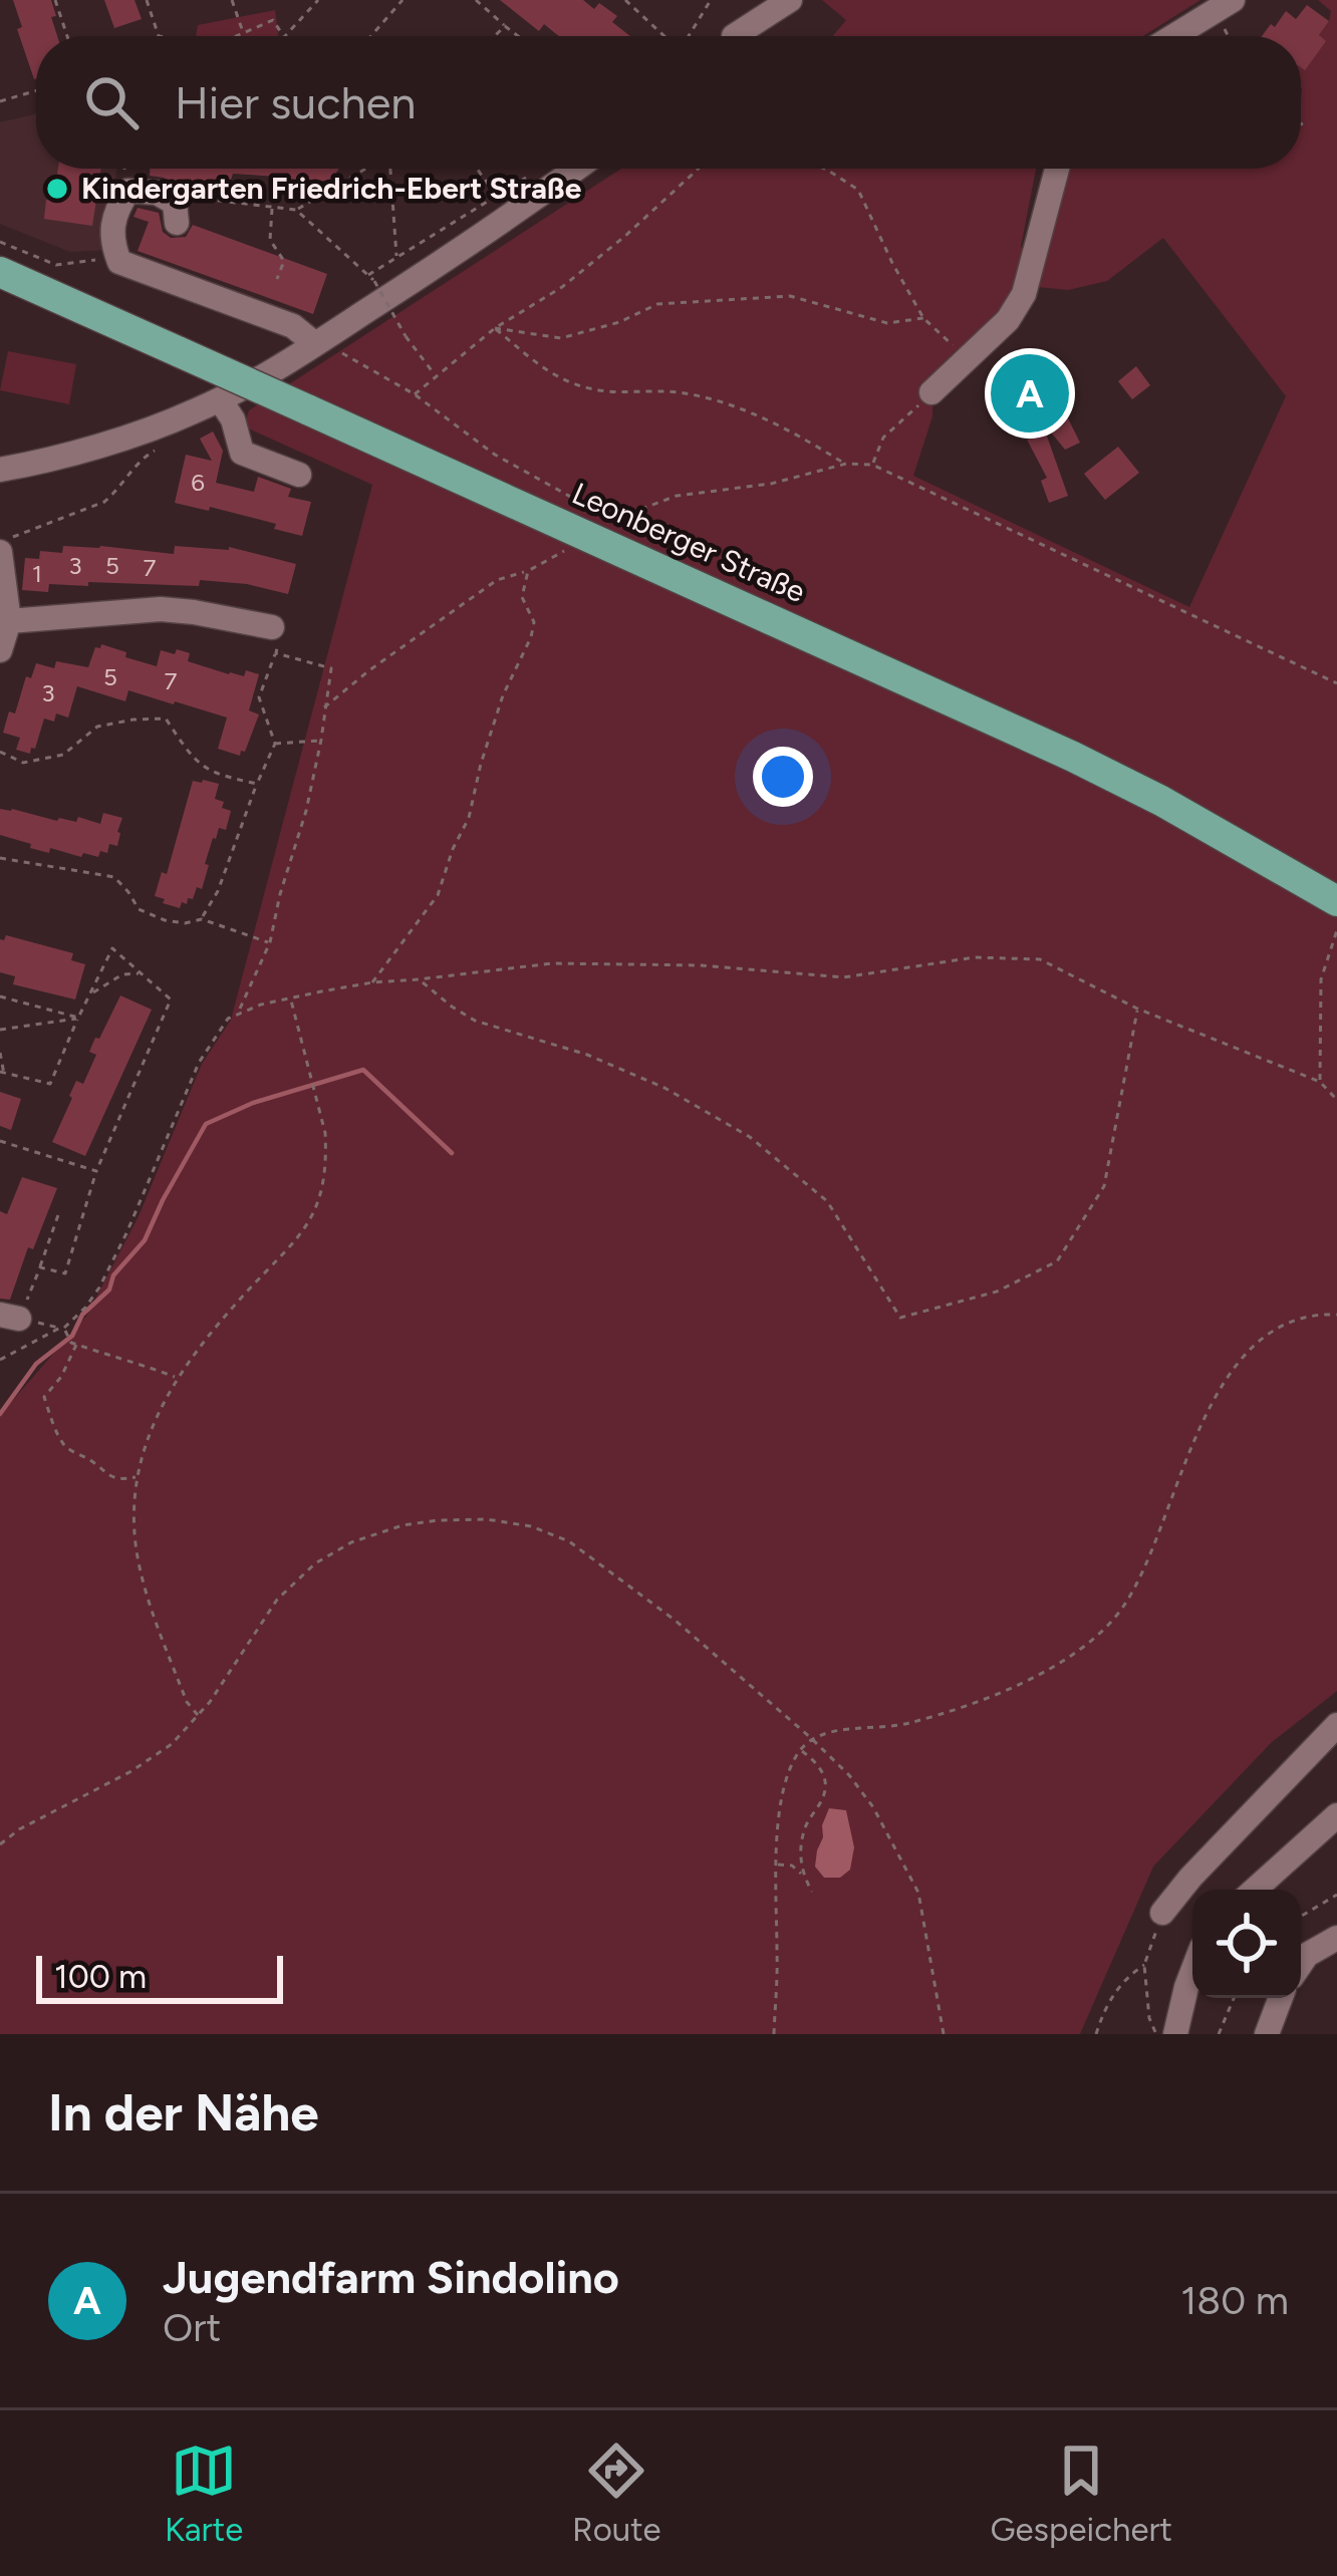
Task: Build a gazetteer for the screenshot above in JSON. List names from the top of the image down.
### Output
{
  "streets": {
    "main road": ["Leonberger Straße"]
  },
  "places": ["Kindergarten Friedrich-Ebert Straße"],
  "house_numbers": [
    "6",
    "3",
    "5",
    "7",
    "1",
    "5",
    "7",
    "3"
  ],
  "scale_bar": "100 m",
  "page": {
    "search": "Hier suchen",
    "pins": "A",
    "scale": "100 m",
    "heading": "In der Nähe",
    "list": [
      {
        "mark": "A",
        "name": "Jugendfarm Sindolino",
        "note": "Ort",
        "value": "180 m"
      }
    ],
    "nav": ["Karte", "Route", "Gespeichert"]
  }
}
